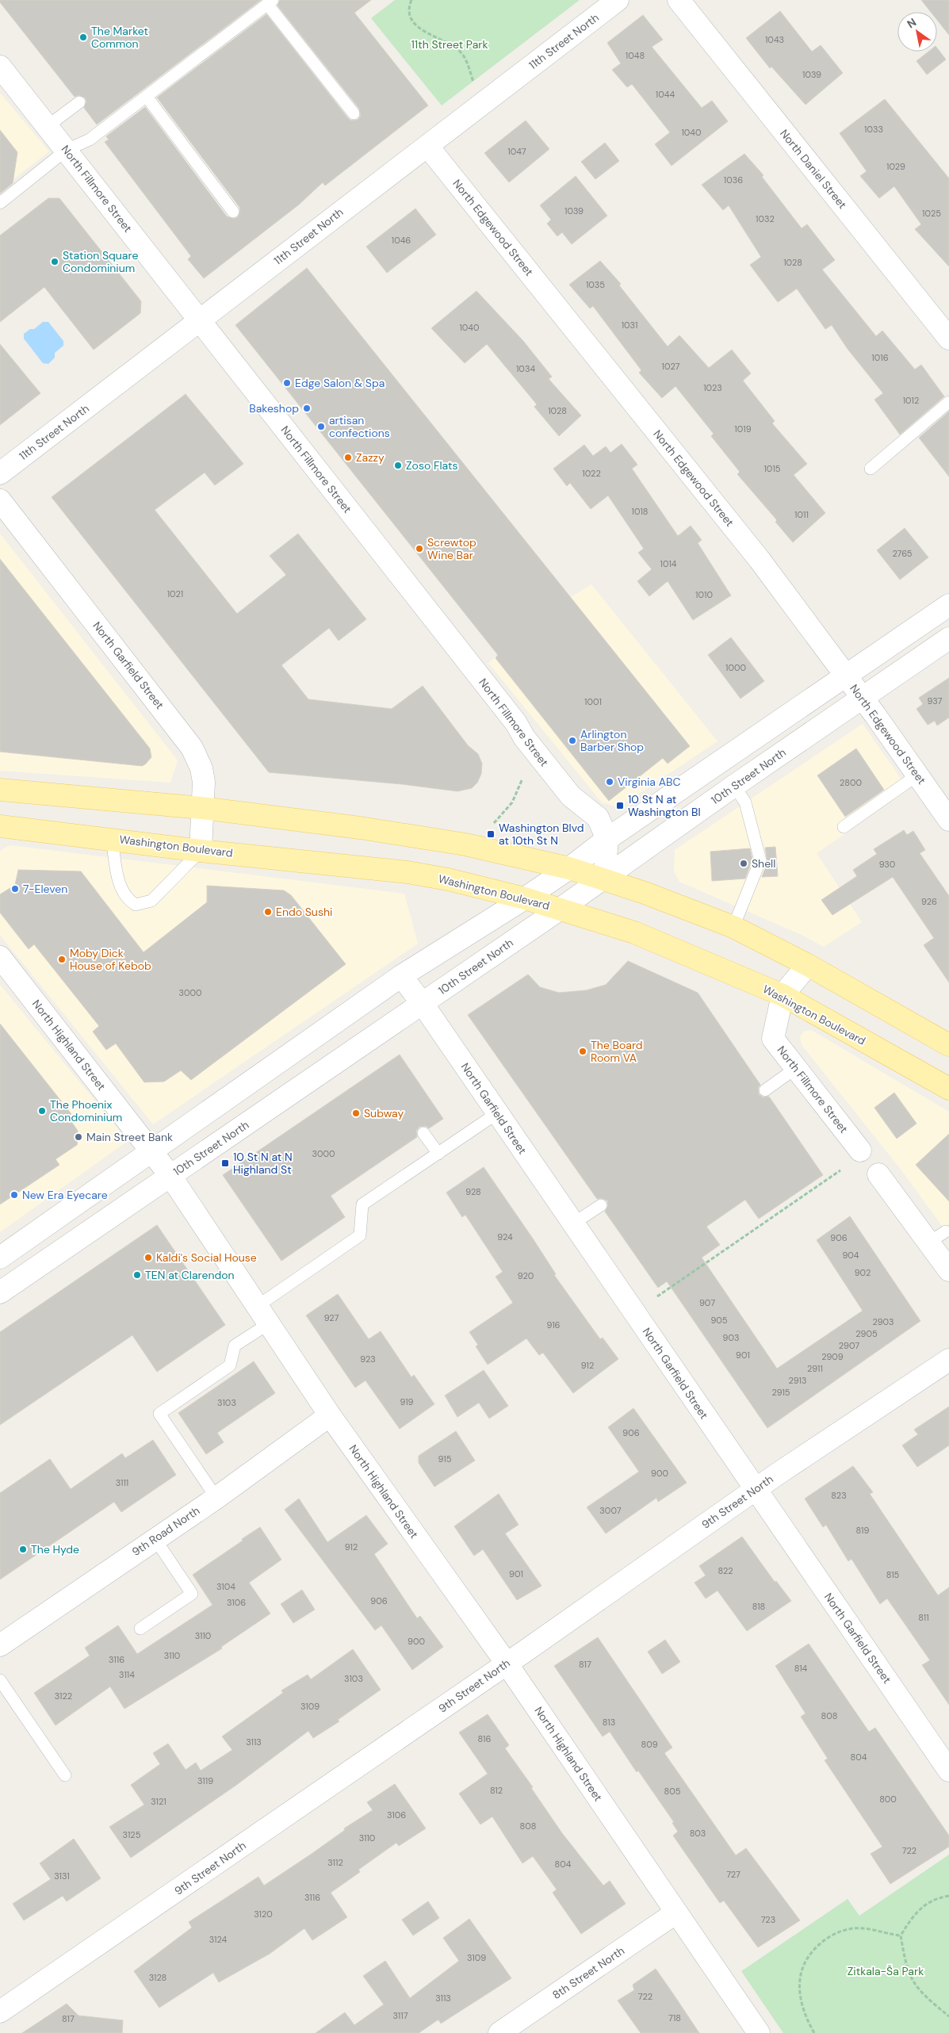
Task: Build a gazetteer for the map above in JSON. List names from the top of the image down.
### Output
{
  "streets": {
    "main road": ["Washington Boulevard"],
    "street": [
      "11th Street North",
      "North Daniel Street",
      "North Fillmore Street",
      "North Edgewood Street",
      "North Garfield Street",
      "10th Street North",
      "North Highland Street",
      "9th Street North",
      "9th Road North",
      "8th Street North"
    ]
  },
  "crossings": [
    ["11th Street North", "North Fillmore Street"],
    ["11th Street North", "North Edgewood Street"],
    ["North Fillmore Street", "10th Street North"],
    ["North Fillmore Street", "Washington Boulevard"],
    ["North Edgewood Street", "10th Street North"],
    ["North Garfield Street", "10th Street North"],
    ["North Garfield Street", "Washington Boulevard"],
    ["North Garfield Street", "9th Street North"],
    ["10th Street North", "Washington Boulevard"],
    ["10th Street North", "North Highland Street"],
    ["North Highland Street", "9th Street North"],
    ["North Highland Street", "9th Road North"],
    ["North Highland Street", "8th Street North"]
  ],
  "parks": ["11th Street Park", "Zitkala-Ša Park"],
  "places": {
    "other": [
      "The Market Common",
      "Station Square Condominium",
      "Edge Salon & Spa",
      "Bakeshop",
      "artisan confections",
      "Zazzy",
      "Zoso Flats",
      "Screwtop Wine Bar",
      "Arlington Barber Shop",
      "Virginia ABC",
      "Shell",
      "7-Eleven",
      "Endo Sushi",
      "Moby Dick House of Kebob",
      "The Board Room VA",
      "The Phoenix Condominium",
      "Subway",
      "Main Street Bank",
      "New Era Eyecare",
      "Kaldi's Social House",
      "TEN at Clarendon",
      "The Hyde"
    ],
    "transit": ["10 St N at Washington Bl", "Washington Blvd at 10th St N", "10 St N at N Highland St"]
  },
  "house_numbers": [
    "1043",
    "1048",
    "1039",
    "1044",
    "1033",
    "1040",
    "1047",
    "1029",
    "1036",
    "1039",
    "1025",
    "1032",
    "1046",
    "1028",
    "1035",
    "1031",
    "1040",
    "1016",
    "1027",
    "1034",
    "1023",
    "1012",
    "1028",
    "1019",
    "1015",
    "1022",
    "1018",
    "1011",
    "2765",
    "1014",
    "1021",
    "1010",
    "1000",
    "937",
    "1001",
    "2800",
    "930",
    "926",
    "3000",
    "3000",
    "928",
    "924",
    "906",
    "904",
    "902",
    "920",
    "907",
    "927",
    "905",
    "2903",
    "916",
    "2905",
    "903",
    "2907",
    "901",
    "2909",
    "923",
    "912",
    "2911",
    "2913",
    "2915",
    "919",
    "3103",
    "906",
    "915",
    "900",
    "3111",
    "823",
    "3007",
    "819",
    "912",
    "822",
    "901",
    "815",
    "3104",
    "906",
    "3106",
    "818",
    "811",
    "3110",
    "900",
    "3110",
    "3116",
    "817",
    "814",
    "3114",
    "3103",
    "3122",
    "3109",
    "808",
    "813",
    "816",
    "3113",
    "809",
    "804",
    "3119",
    "812",
    "805",
    "800",
    "3121",
    "3106",
    "808",
    "803",
    "3125",
    "3110",
    "722",
    "3112",
    "804",
    "727",
    "3131",
    "3116",
    "3120",
    "723",
    "3124",
    "3109",
    "3128",
    "722",
    "3113",
    "3117",
    "718",
    "817"
  ],
  "north": "top left"
}
